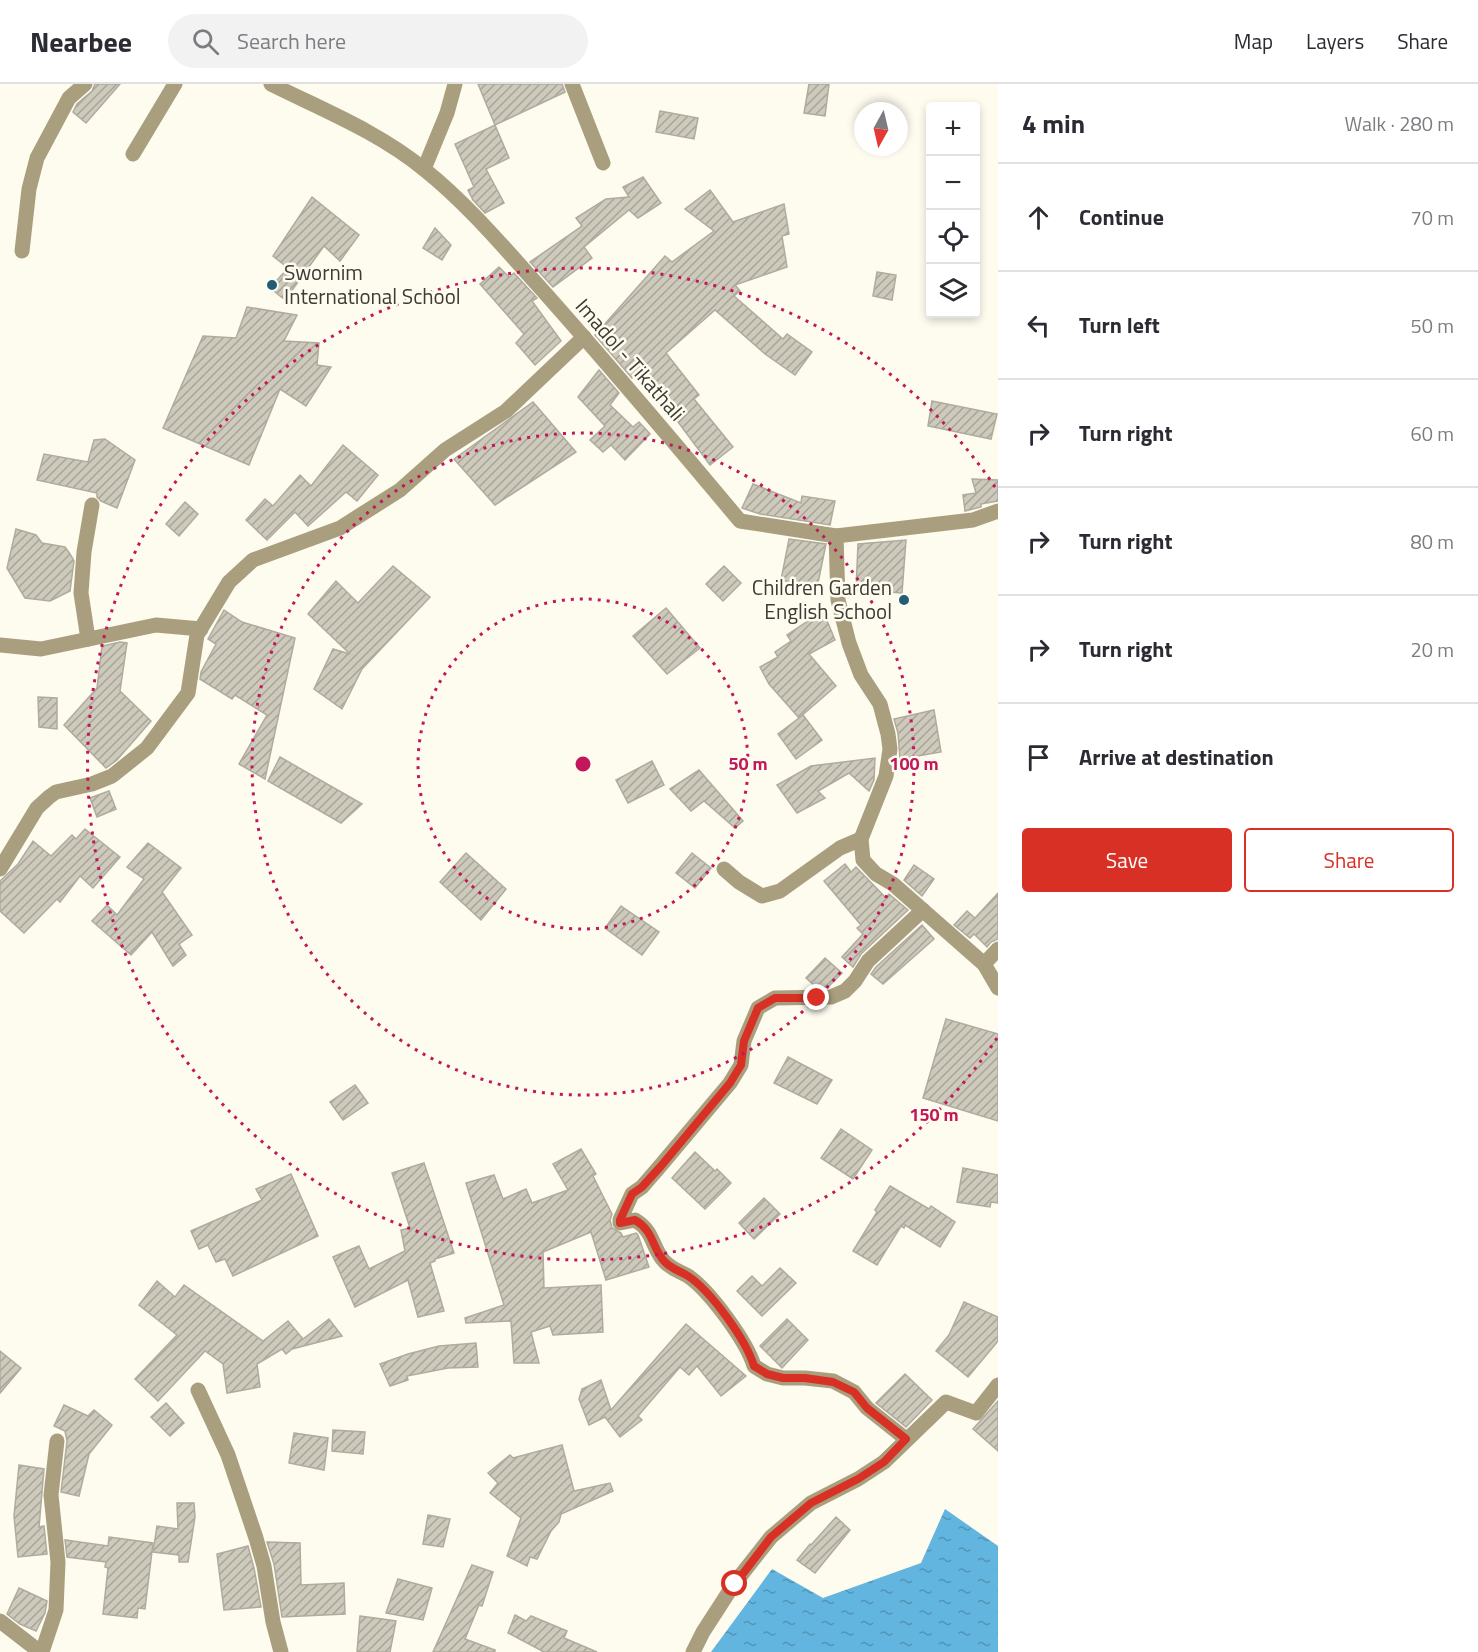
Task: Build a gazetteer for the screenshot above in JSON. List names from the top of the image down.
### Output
{
  "streets": {
    "street": ["Imadol - Tikathali"]
  },
  "places": ["Swornim International School", "Children Garden English School"],
  "north": "bottom",
  "page": {
    "header": "Nearbee",
    "search": "Search here",
    "nav": ["Map", "Layers", "Share"],
    "heading": ["4 min", "Walk · 280 m"],
    "map_buttons": ["+", "−"],
    "list": [
      ["Continue", "70 m"],
      ["Turn left", "50 m"],
      ["Turn right", "60 m"],
      ["Turn right", "80 m"],
      ["Turn right", "20 m"],
      "Arrive at destination"
    ],
    "buttons": ["Save", "Share"]
  },
  "rings": ["50 m", "100 m", "150 m"]
}
